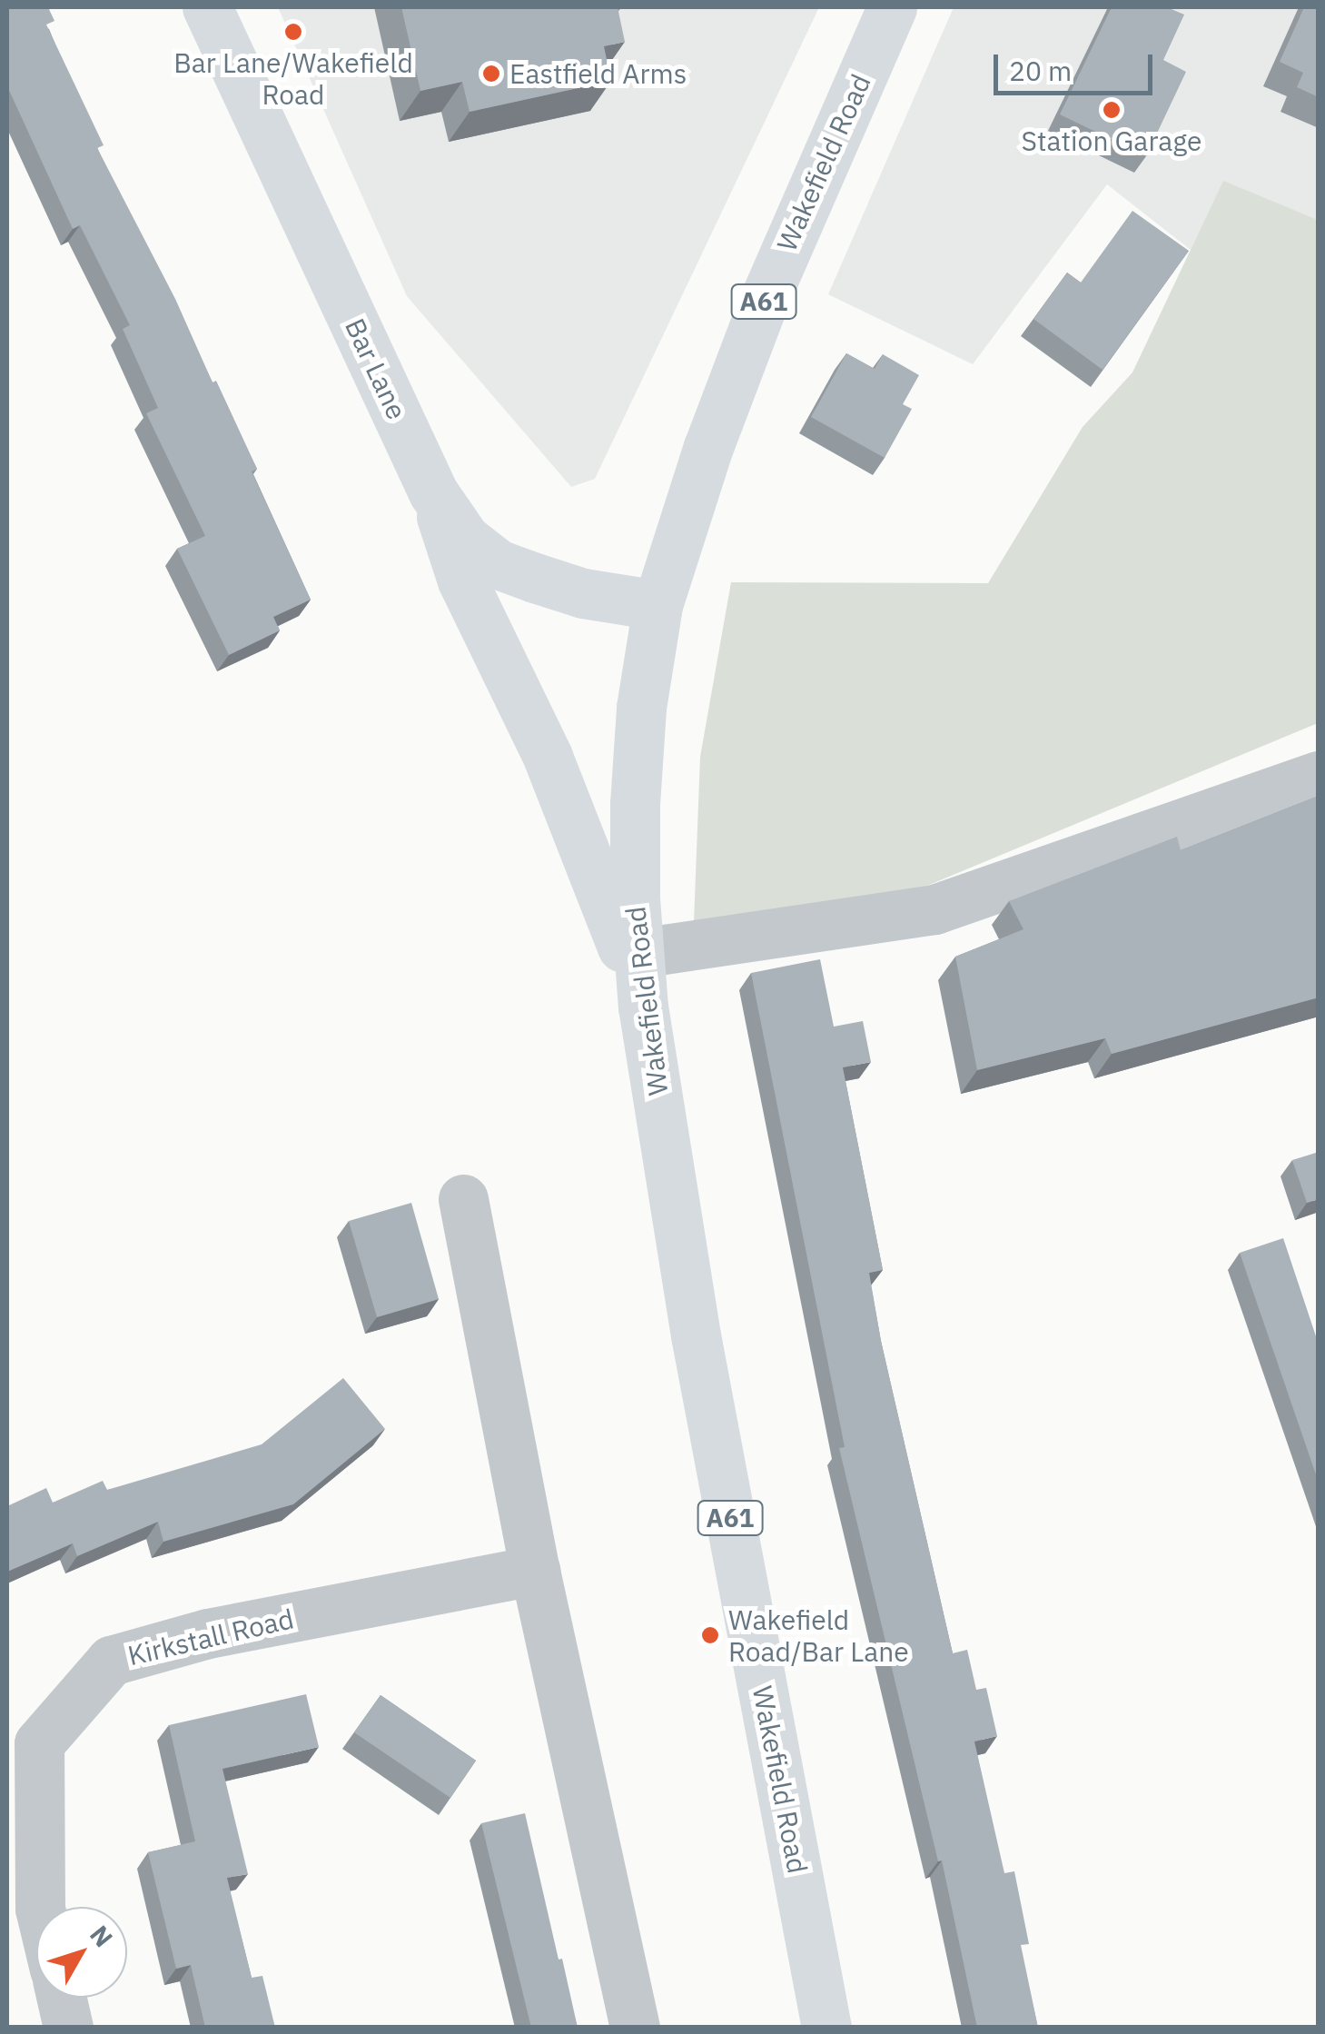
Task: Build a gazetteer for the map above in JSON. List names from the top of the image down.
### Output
{
  "streets": {
    "main road": ["Wakefield Road", "A61", "Bar Lane"],
    "street": ["Kirkstall Road"]
  },
  "crossings": [
    ["Wakefield Road", "Bar Lane"]
  ],
  "places": [
    "Bar Lane/Wakefield Road",
    "Eastfield Arms",
    "Station Garage",
    "Wakefield Road/Bar Lane"
  ],
  "scale_bar": "20 m",
  "north": "top right"
}
